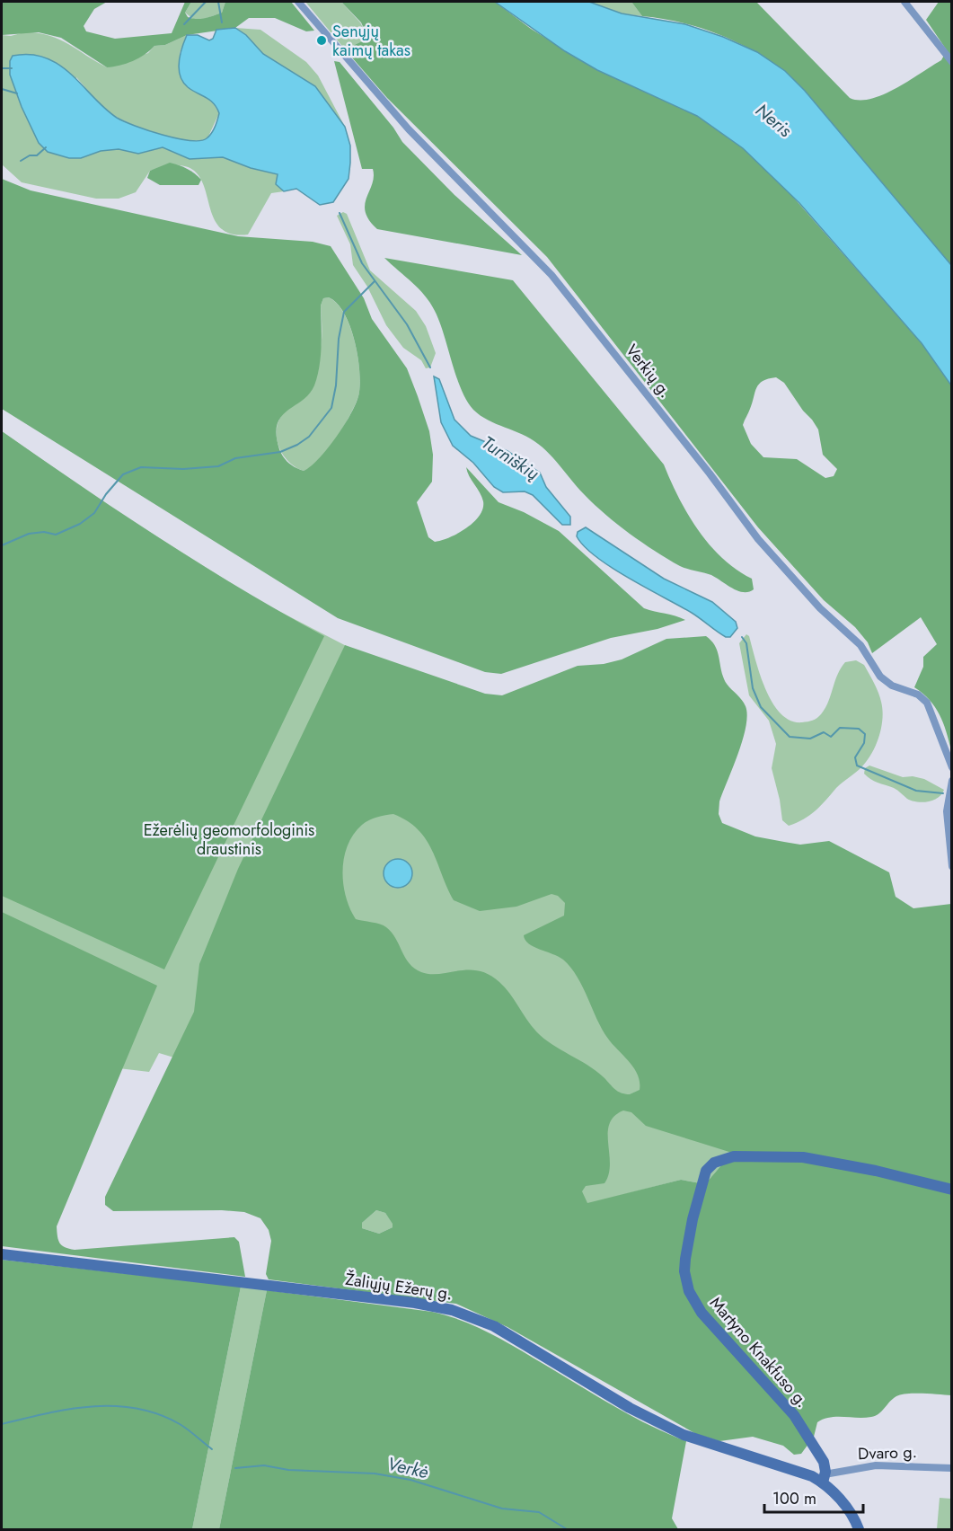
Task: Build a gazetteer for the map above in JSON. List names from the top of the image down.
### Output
{
  "streets": {
    "main road": ["Žaliųjų Ežerų g.", "Martyno Knakfuso g."],
    "street": ["Verkių g.", "Dvaro g."]
  },
  "crossings": [
    ["Žaliųjų Ežerų g.", "Martyno Knakfuso g."],
    ["Žaliųjų Ežerų g.", "Dvaro g."],
    ["Martyno Knakfuso g.", "Dvaro g."]
  ],
  "water": ["Neris", "Turniškių", "Verkė"],
  "parks": ["Ežerėlių geomorfologinis draustinis"],
  "places": ["Senųjų kaimų takas"],
  "scale_bar": "100 m"
}
